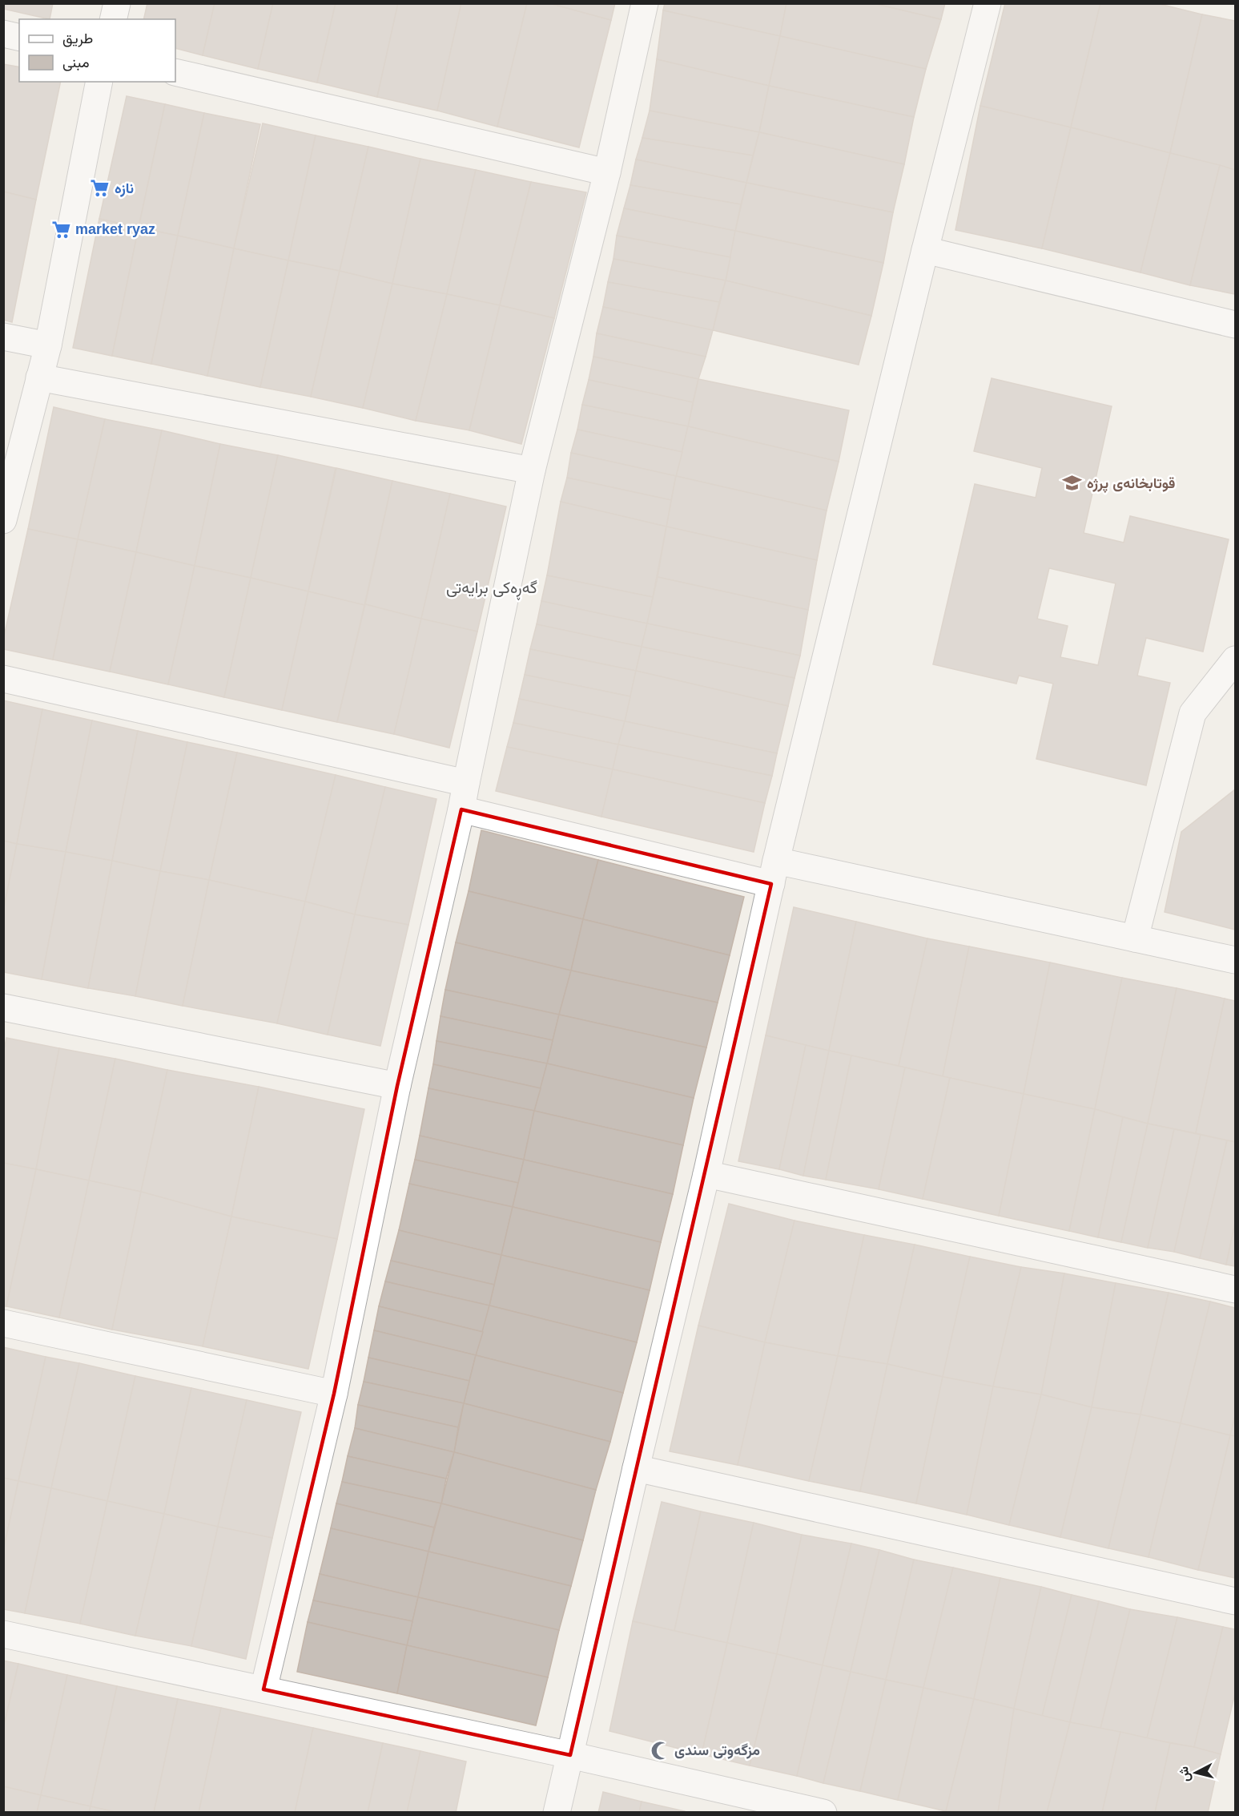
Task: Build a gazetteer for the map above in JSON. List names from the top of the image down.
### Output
{
  "districts": ["گەڕەکی برایەتی"],
  "places": {
    "supermarket": ["نازە", "market ryaz"],
    "school or university": ["قوتابخانەی پرژە"],
    "mosque": ["مزگەوتی سندی"]
  },
  "legend": ["طريق", "مبنى"],
  "north": "left"
}
